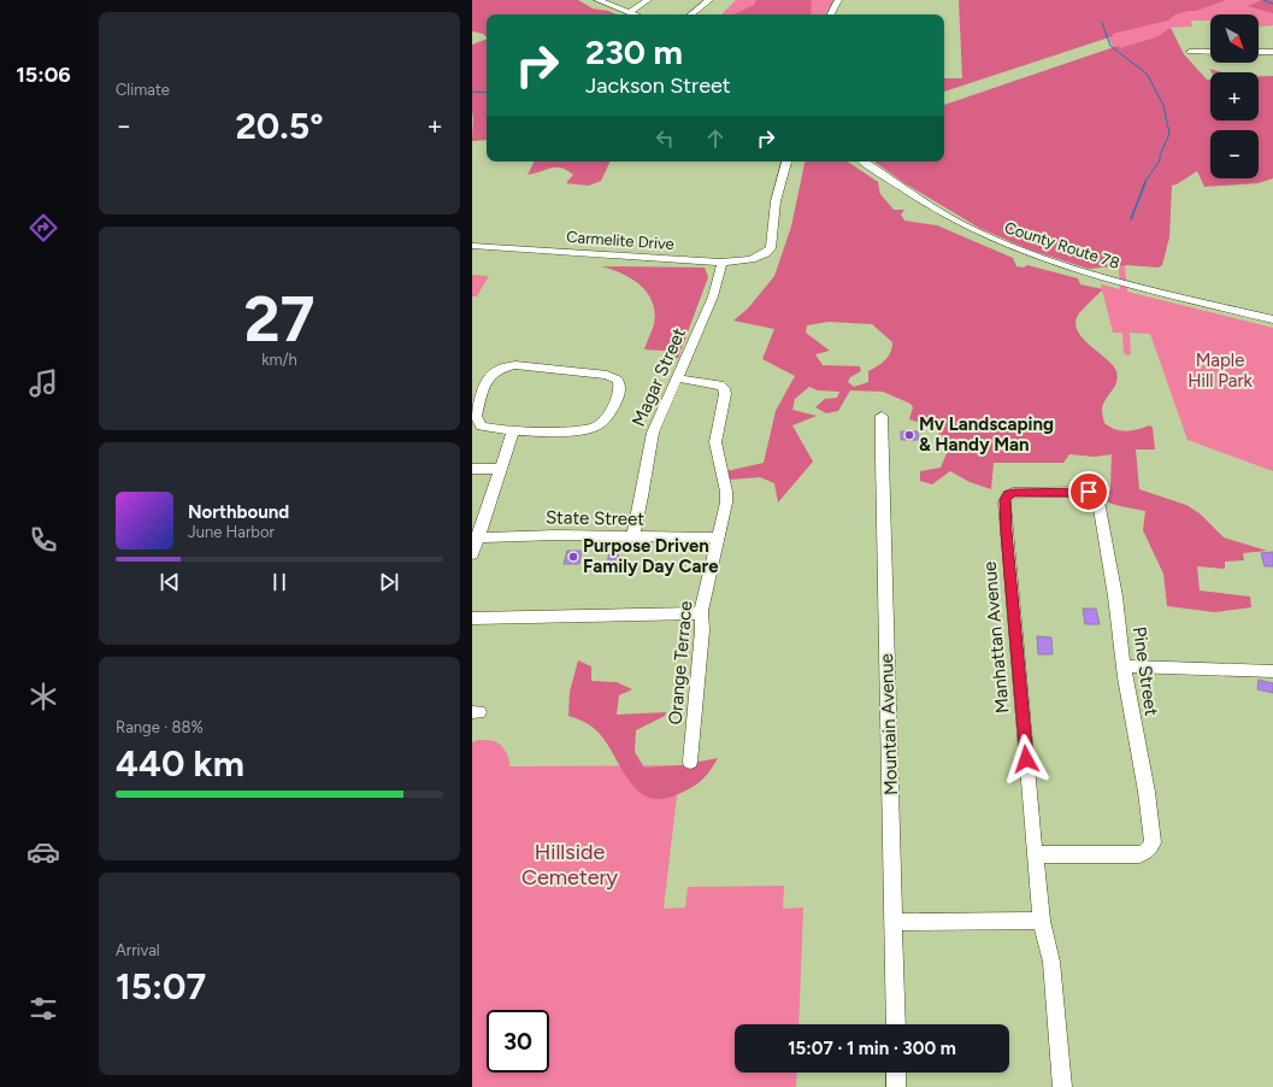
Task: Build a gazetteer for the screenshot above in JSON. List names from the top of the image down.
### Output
{
  "streets": {
    "street": [
      "Carmelite Drive",
      "County Route 78",
      "Magar Street",
      "State Street",
      "Manhattan Avenue",
      "Orange Terrace",
      "Pine Street",
      "Mountain Avenue"
    ]
  },
  "crossings": [
    ["Carmelite Drive", "Magar Street"],
    ["Magar Street", "State Street"],
    ["Magar Street", "Orange Terrace"],
    ["State Street", "Orange Terrace"],
    ["Manhattan Avenue", "Pine Street"]
  ],
  "parks": ["Maple Hill Park", "Hillside Cemetery"],
  "places": ["Mv Landscaping & Handy Man", "Purpose Driven Family Day Care"],
  "north": "bottom right",
  "page": {
    "tabs": "15:06",
    "tile": [
      "Climate",
      ["27", "km/h"],
      ["Range · 88%", "440 km"],
      ["Arrival", "15:07"]
    ],
    "map_buttons": ["+", "−"],
    "turn": ["230 m", "Jackson Street"],
    "heat": ["−", "20.5°", "+"],
    "song": ["Northbound", "June Harbor"],
    "limit": "30",
    "trip": "15:07 · 1 min · 300 m"
  }
}
